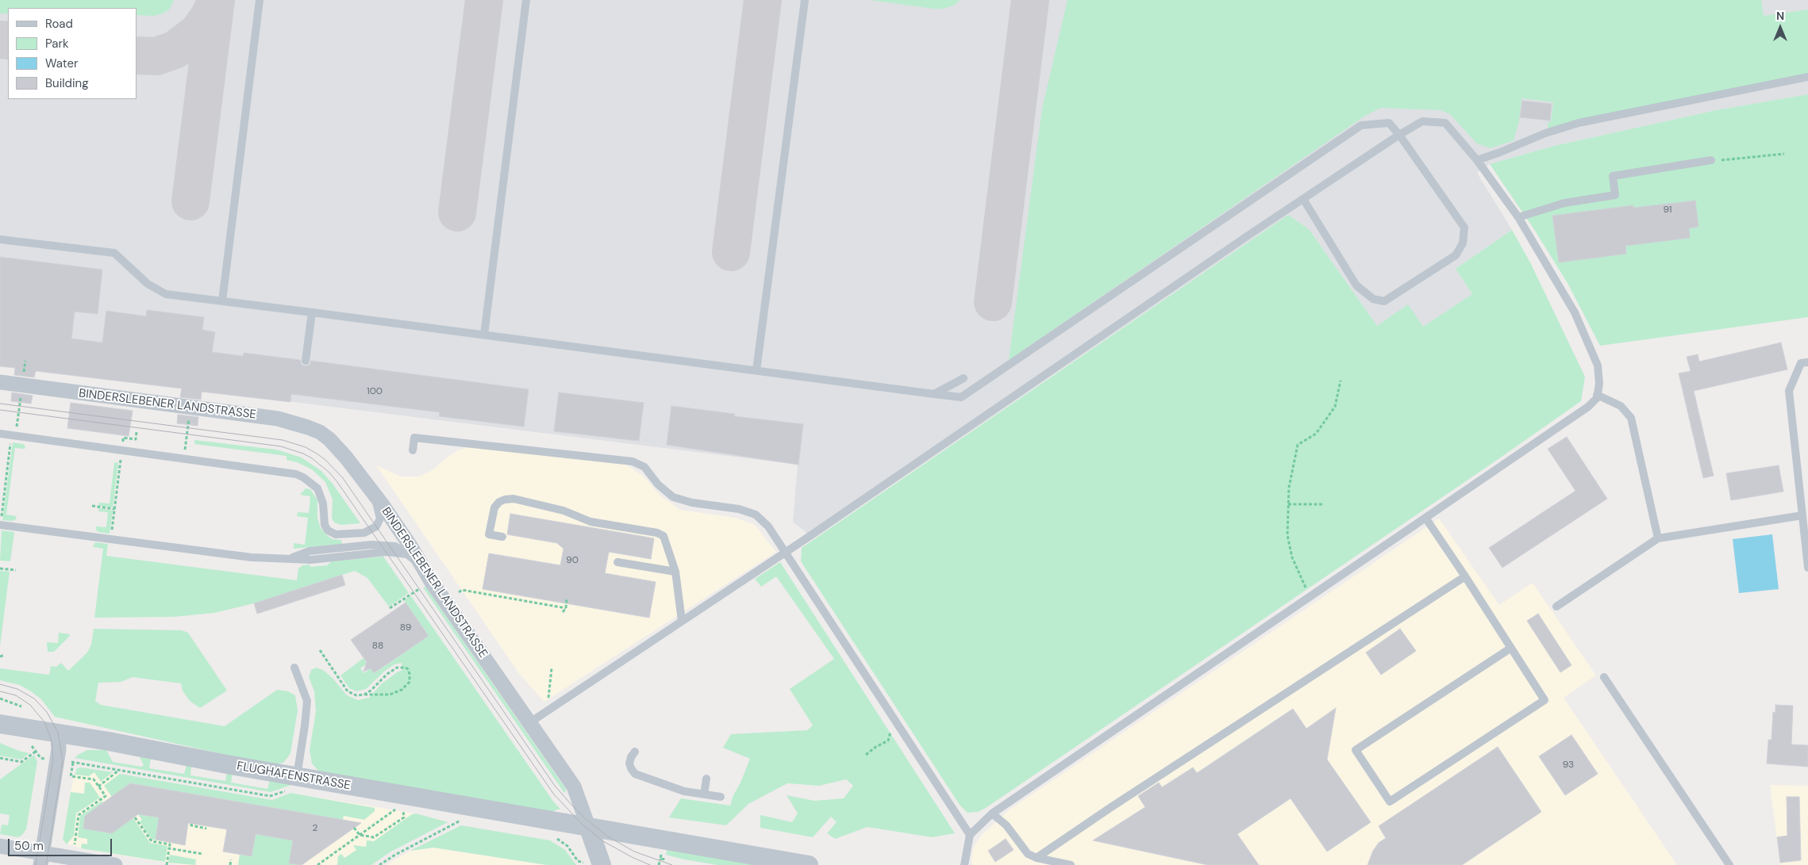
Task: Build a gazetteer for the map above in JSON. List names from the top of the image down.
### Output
{
  "streets": {
    "street": ["BINDERSLEBENER LANDSTRASSE", "FLUGHAFENSTRASSE"]
  },
  "crossings": [
    ["BINDERSLEBENER LANDSTRASSE", "FLUGHAFENSTRASSE"]
  ],
  "house_numbers": [
    "91",
    "100",
    "90",
    "89",
    "88",
    "93",
    "2"
  ],
  "legend": [
    "Road",
    "Park",
    "Water",
    "Building"
  ],
  "scale_bar": "50 m",
  "north": "top"
}
